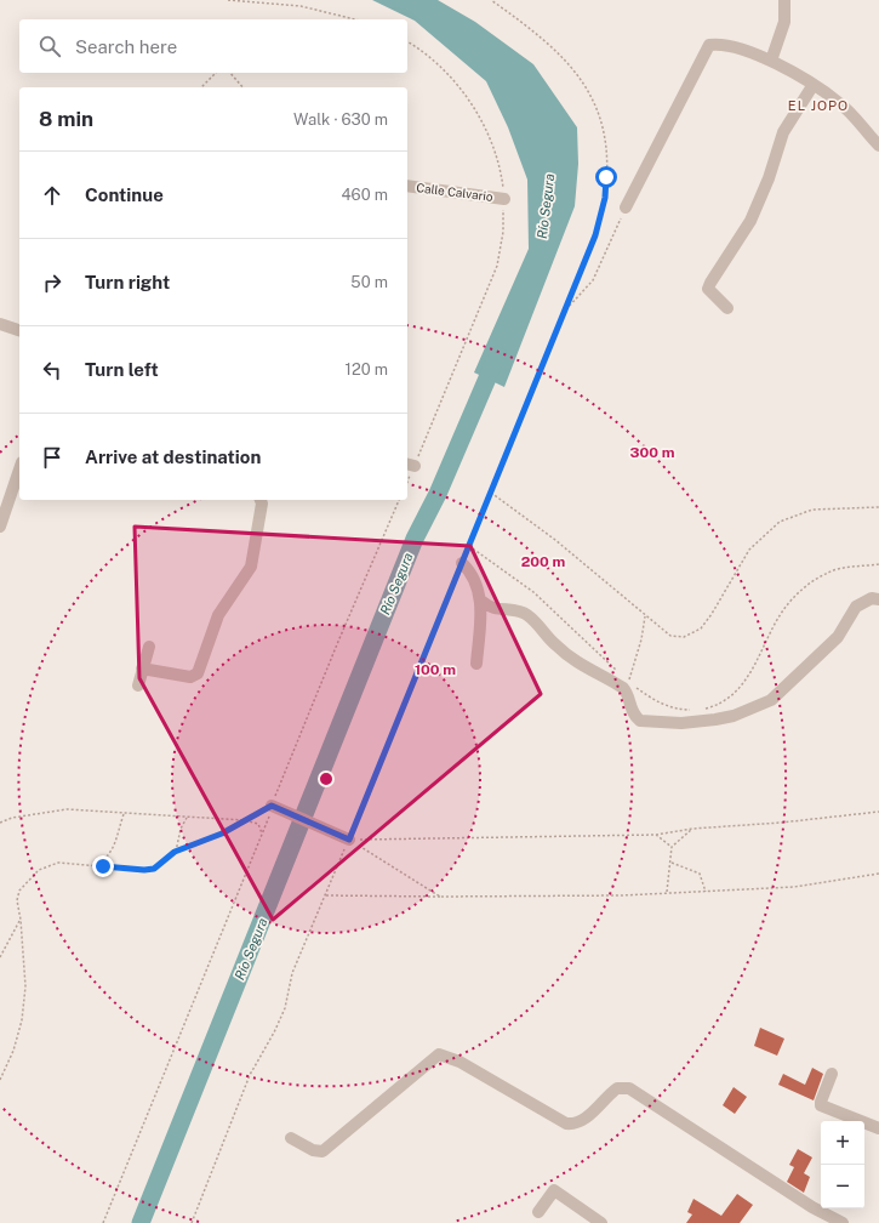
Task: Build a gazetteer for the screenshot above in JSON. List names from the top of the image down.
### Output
{
  "streets": {
    "street": ["Calle Calvario"]
  },
  "districts": ["EL JOPO"],
  "water": ["Río Segura"],
  "page": {
    "search": "Search here",
    "heading": ["8 min", "Walk · 630 m"],
    "list": [
      ["Continue", "460 m"],
      ["Turn right", "50 m"],
      ["Turn left", "120 m"],
      "Arrive at destination"
    ],
    "map_buttons": ["+", "−"]
  },
  "rings": ["300 m", "200 m", "100 m"]
}
